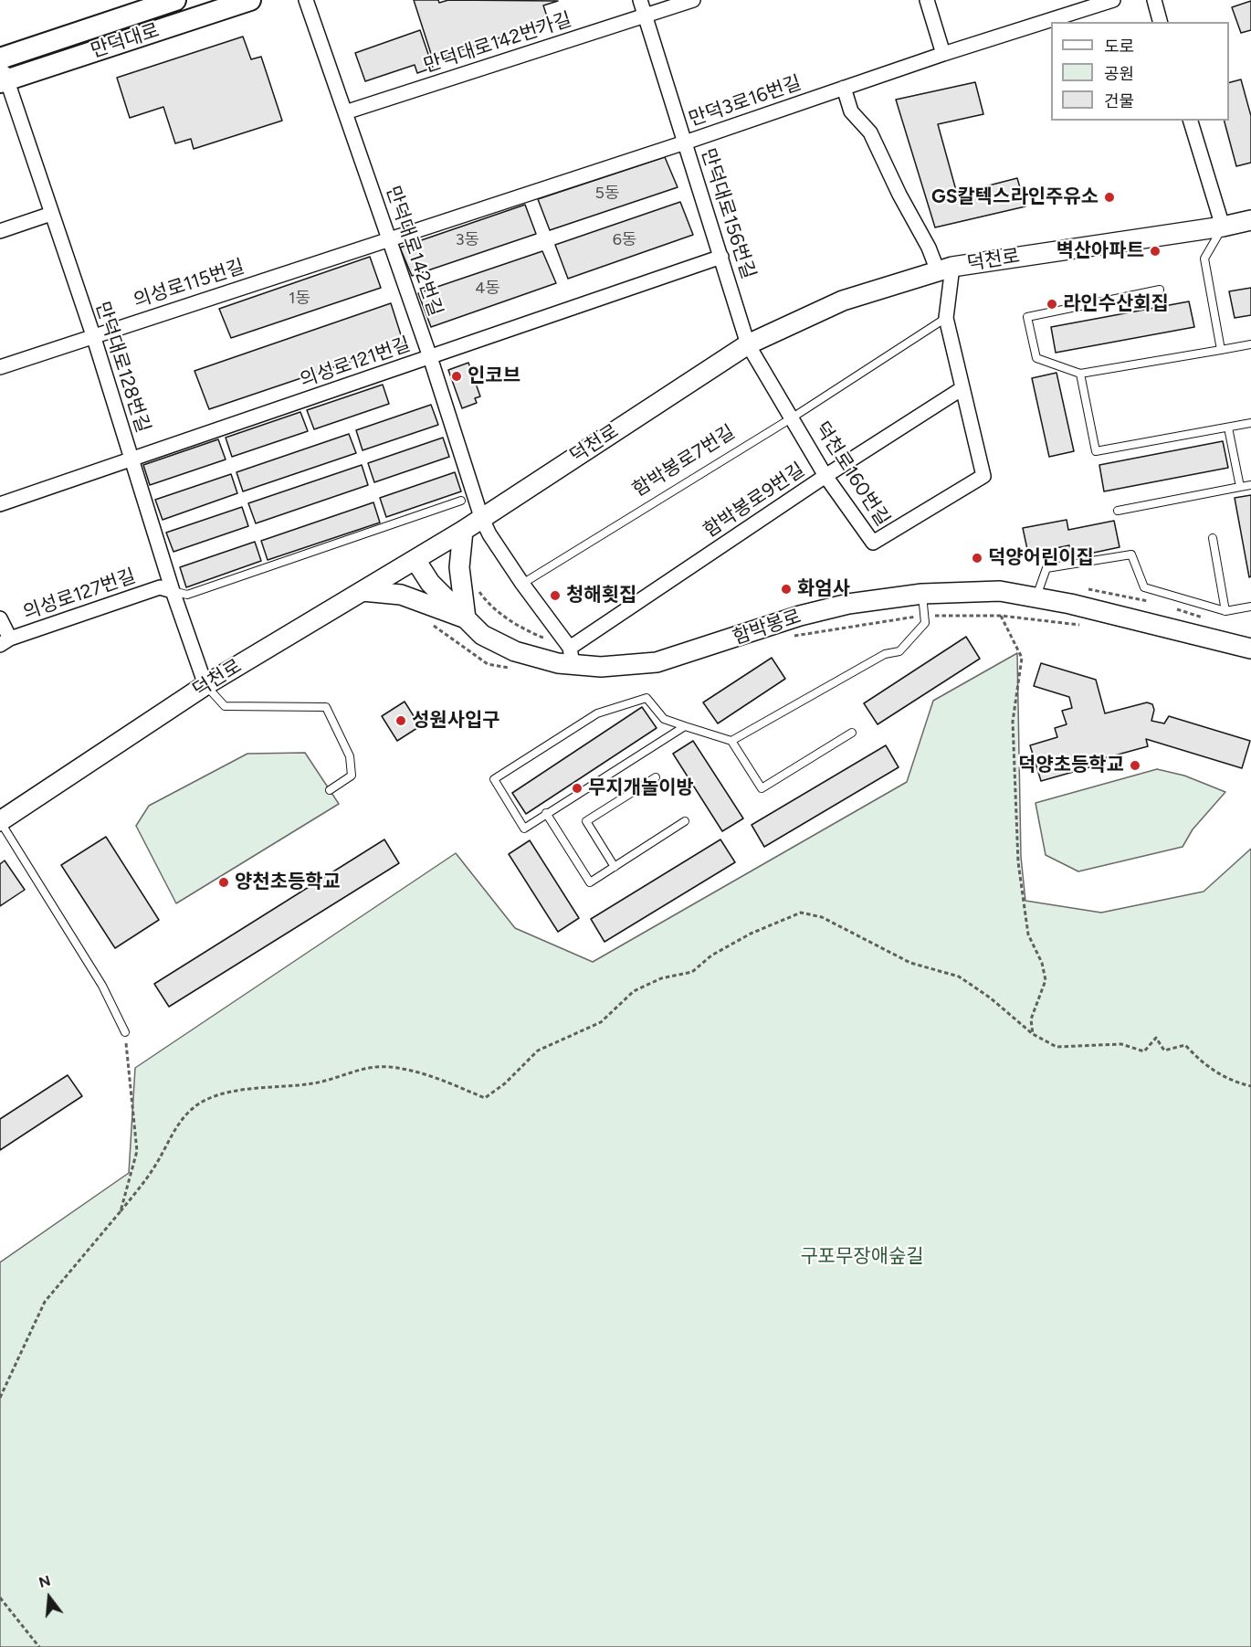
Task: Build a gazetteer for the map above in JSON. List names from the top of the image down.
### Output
{
  "streets": {
    "main road": ["만덕대로", "덕천로", "함박봉로"],
    "street": [
      "만덕대로142번가길",
      "만덕3로16번길",
      "만덕대로156번길",
      "만덕대로142번길",
      "의성로115번길",
      "의성로121번길",
      "만덕대로128번길",
      "덕천로160번길",
      "함박봉로9번길",
      "의성로127번길"
    ],
    "lane": ["함박봉로7번길"]
  },
  "crossings": [
    ["만덕대로", "만덕대로128번길"],
    ["만덕대로142번가길", "만덕대로156번길"],
    ["만덕대로142번가길", "만덕대로142번길"],
    ["만덕3로16번길", "만덕대로156번길"],
    ["만덕3로16번길", "만덕대로142번길"],
    ["만덕3로16번길", "의성로115번길"],
    ["만덕대로156번길", "덕천로"],
    ["만덕대로156번길", "의성로121번길"],
    ["만덕대로156번길", "덕천로160번길"],
    ["만덕대로142번길", "덕천로"],
    ["만덕대로142번길", "의성로115번길"],
    ["만덕대로142번길", "의성로121번길"],
    ["만덕대로142번길", "함박봉로7번길"],
    ["덕천로", "만덕대로128번길"],
    ["덕천로", "덕천로160번길"],
    ["덕천로", "함박봉로"],
    ["의성로115번길", "만덕대로128번길"],
    ["의성로121번길", "만덕대로128번길"],
    ["만덕대로128번길", "의성로127번길"],
    ["함박봉로7번길", "덕천로160번길"],
    ["덕천로160번길", "함박봉로9번길"],
    ["함박봉로9번길", "함박봉로"]
  ],
  "parks": ["구포무장애숲길"],
  "places": [
    "GS칼텍스라인주유소",
    "벽산아파트",
    "라인수산회집",
    "인코브",
    "덕양어린이집",
    "화엄사",
    "청해횟집",
    "성원사입구",
    "덕양초등학교",
    "무지개놀이방",
    "양천초등학교"
  ],
  "house_numbers": [
    "5동",
    "3동",
    "6동",
    "4동",
    "1동"
  ],
  "legend": ["도로", "공원", "건물"],
  "north": "top"
}
